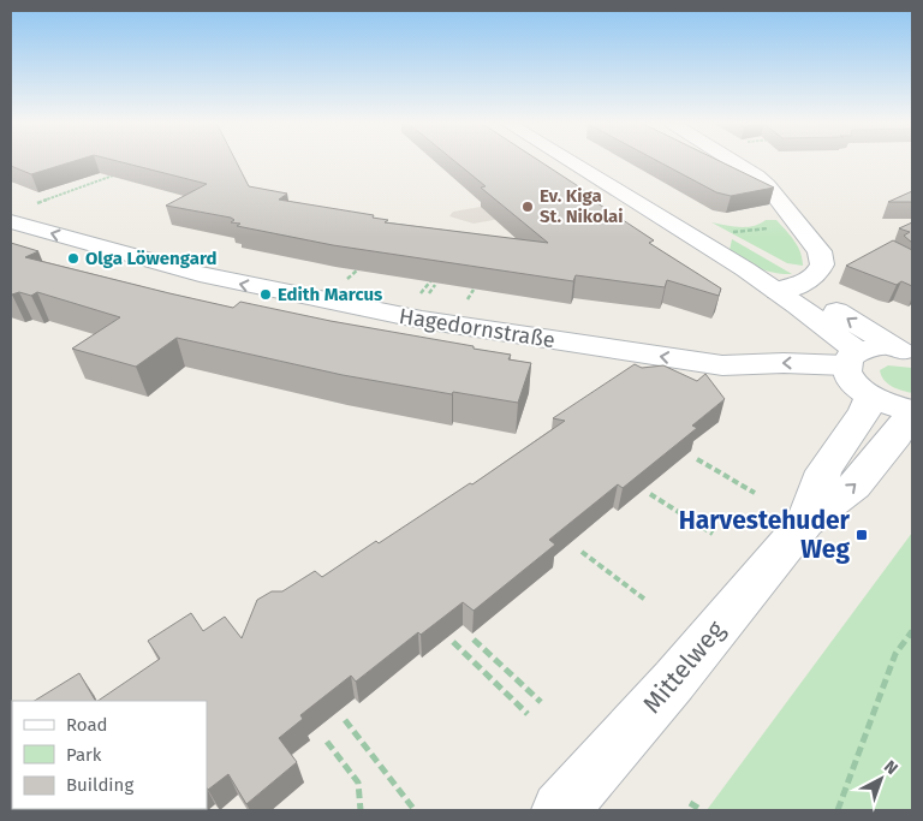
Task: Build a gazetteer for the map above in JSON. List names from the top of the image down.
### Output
{
  "streets": {
    "street": ["Hagedornstraße", "Mittelweg"]
  },
  "places": {
    "other": ["Ev. Kiga St. Nikolai", "Olga Löwengard", "Edith Marcus"],
    "transit": ["Harvestehuder Weg"]
  },
  "legend": ["Road", "Park", "Building"],
  "north": "top right"
}
